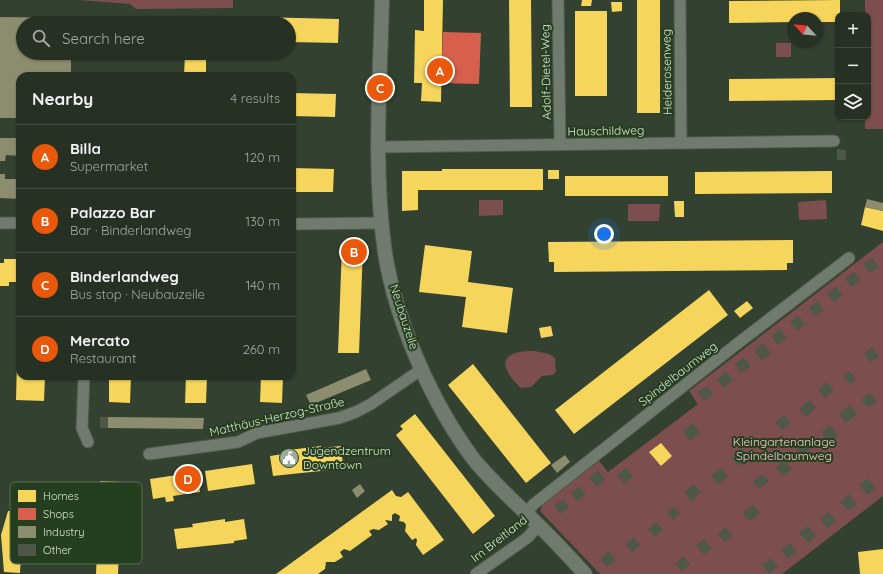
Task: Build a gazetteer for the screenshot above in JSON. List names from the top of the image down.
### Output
{
  "streets": {
    "street": [
      "Adolf-Dietel-Weg",
      "Heiderosenweg",
      "Hauschildweg",
      "Neubauzeile",
      "Spindelbaumweg",
      "Matthäus-Herzog-Straße",
      "Im Breitland"
    ]
  },
  "crossings": [
    ["Adolf-Dietel-Weg", "Hauschildweg"],
    ["Heiderosenweg", "Hauschildweg"],
    ["Hauschildweg", "Neubauzeile"],
    ["Neubauzeile", "Spindelbaumweg"],
    ["Neubauzeile", "Matthäus-Herzog-Straße"],
    ["Neubauzeile", "Im Breitland"]
  ],
  "parks": ["Kleingartenanlage Spindelbaumweg"],
  "places": {
    "public building": ["Jugendzentrum Downtown"]
  },
  "legend": [
    "Homes",
    "Shops",
    "Industry",
    "Other"
  ],
  "north": "top left",
  "page": {
    "map_buttons": ["+", "−"],
    "search": "Search here",
    "pins": [
      "A",
      "C",
      "B",
      "D"
    ],
    "heading": ["Nearby", "4 results"],
    "list": [
      {
        "mark": "A",
        "name": "Billa",
        "note": "Supermarket",
        "value": "120 m"
      },
      {
        "mark": "B",
        "name": "Palazzo Bar",
        "note": "Bar · Binderlandweg",
        "value": "130 m"
      },
      {
        "mark": "C",
        "name": "Binderlandweg",
        "note": "Bus stop · Neubauzeile",
        "value": "140 m"
      },
      {
        "mark": "D",
        "name": "Mercato",
        "note": "Restaurant",
        "value": "260 m"
      }
    ]
  }
}
